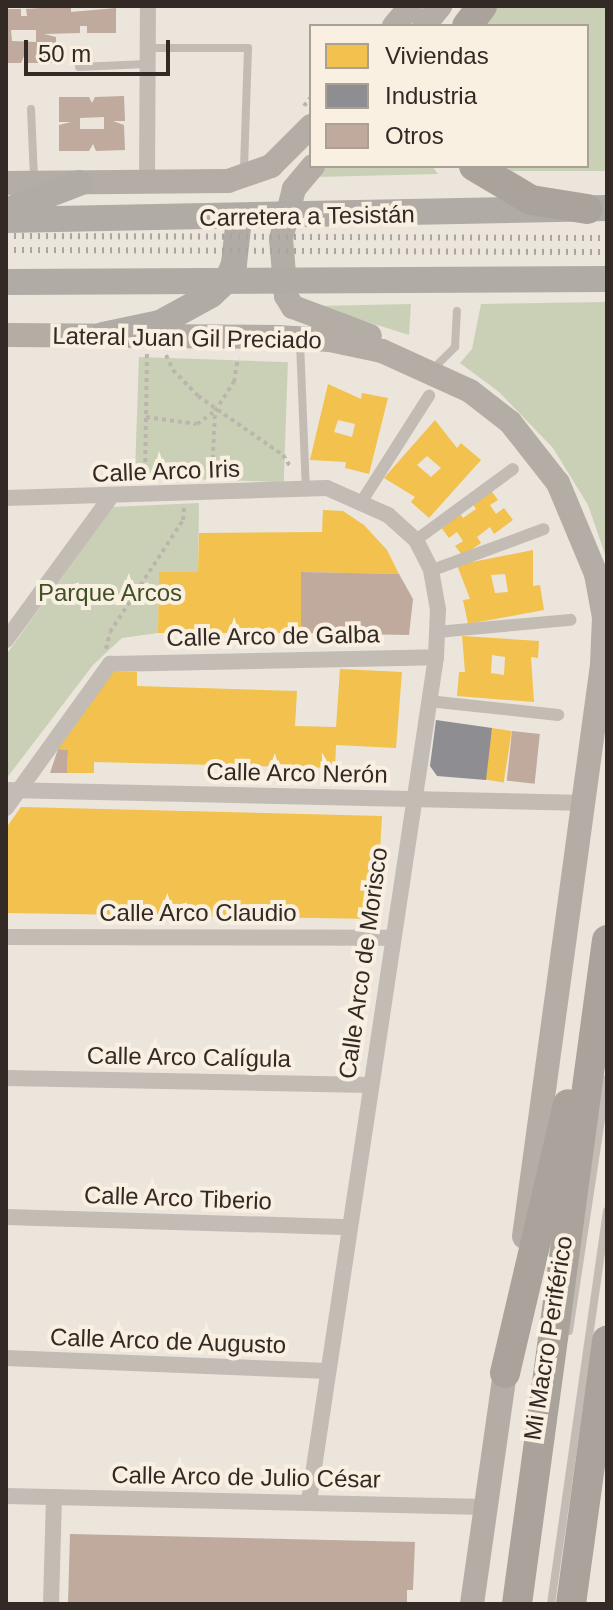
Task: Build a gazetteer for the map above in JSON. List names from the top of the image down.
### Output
{
  "streets": {
    "main road": ["Carretera a Tesistán", "Lateral Juan Gil Preciado"],
    "street": [
      "Calle Arco Iris",
      "Calle Arco de Galba",
      "Calle Arco Nerón",
      "Calle Arco Claudio",
      "Calle Arco de Morisco",
      "Calle Arco Calígula",
      "Calle Arco Tiberio",
      "Calle Arco de Augusto",
      "Calle Arco de Julio César"
    ],
    "lane": ["Mi Macro Periférico"]
  },
  "crossings": [
    ["Lateral Juan Gil Preciado", "Calle Arco Nerón"],
    ["Lateral Juan Gil Preciado", "Calle Arco de Julio César"],
    ["Calle Arco Iris", "Calle Arco de Morisco"],
    ["Calle Arco de Galba", "Calle Arco de Morisco"],
    ["Calle Arco Nerón", "Calle Arco de Morisco"],
    ["Calle Arco Claudio", "Calle Arco de Morisco"],
    ["Calle Arco de Morisco", "Calle Arco Calígula"],
    ["Calle Arco de Morisco", "Calle Arco Tiberio"],
    ["Calle Arco de Morisco", "Calle Arco de Augusto"],
    ["Calle Arco de Morisco", "Calle Arco de Julio César"]
  ],
  "parks": ["Parque Arcos"],
  "legend": ["Viviendas", "Industria", "Otros"],
  "scale_bar": "50 m"
}
